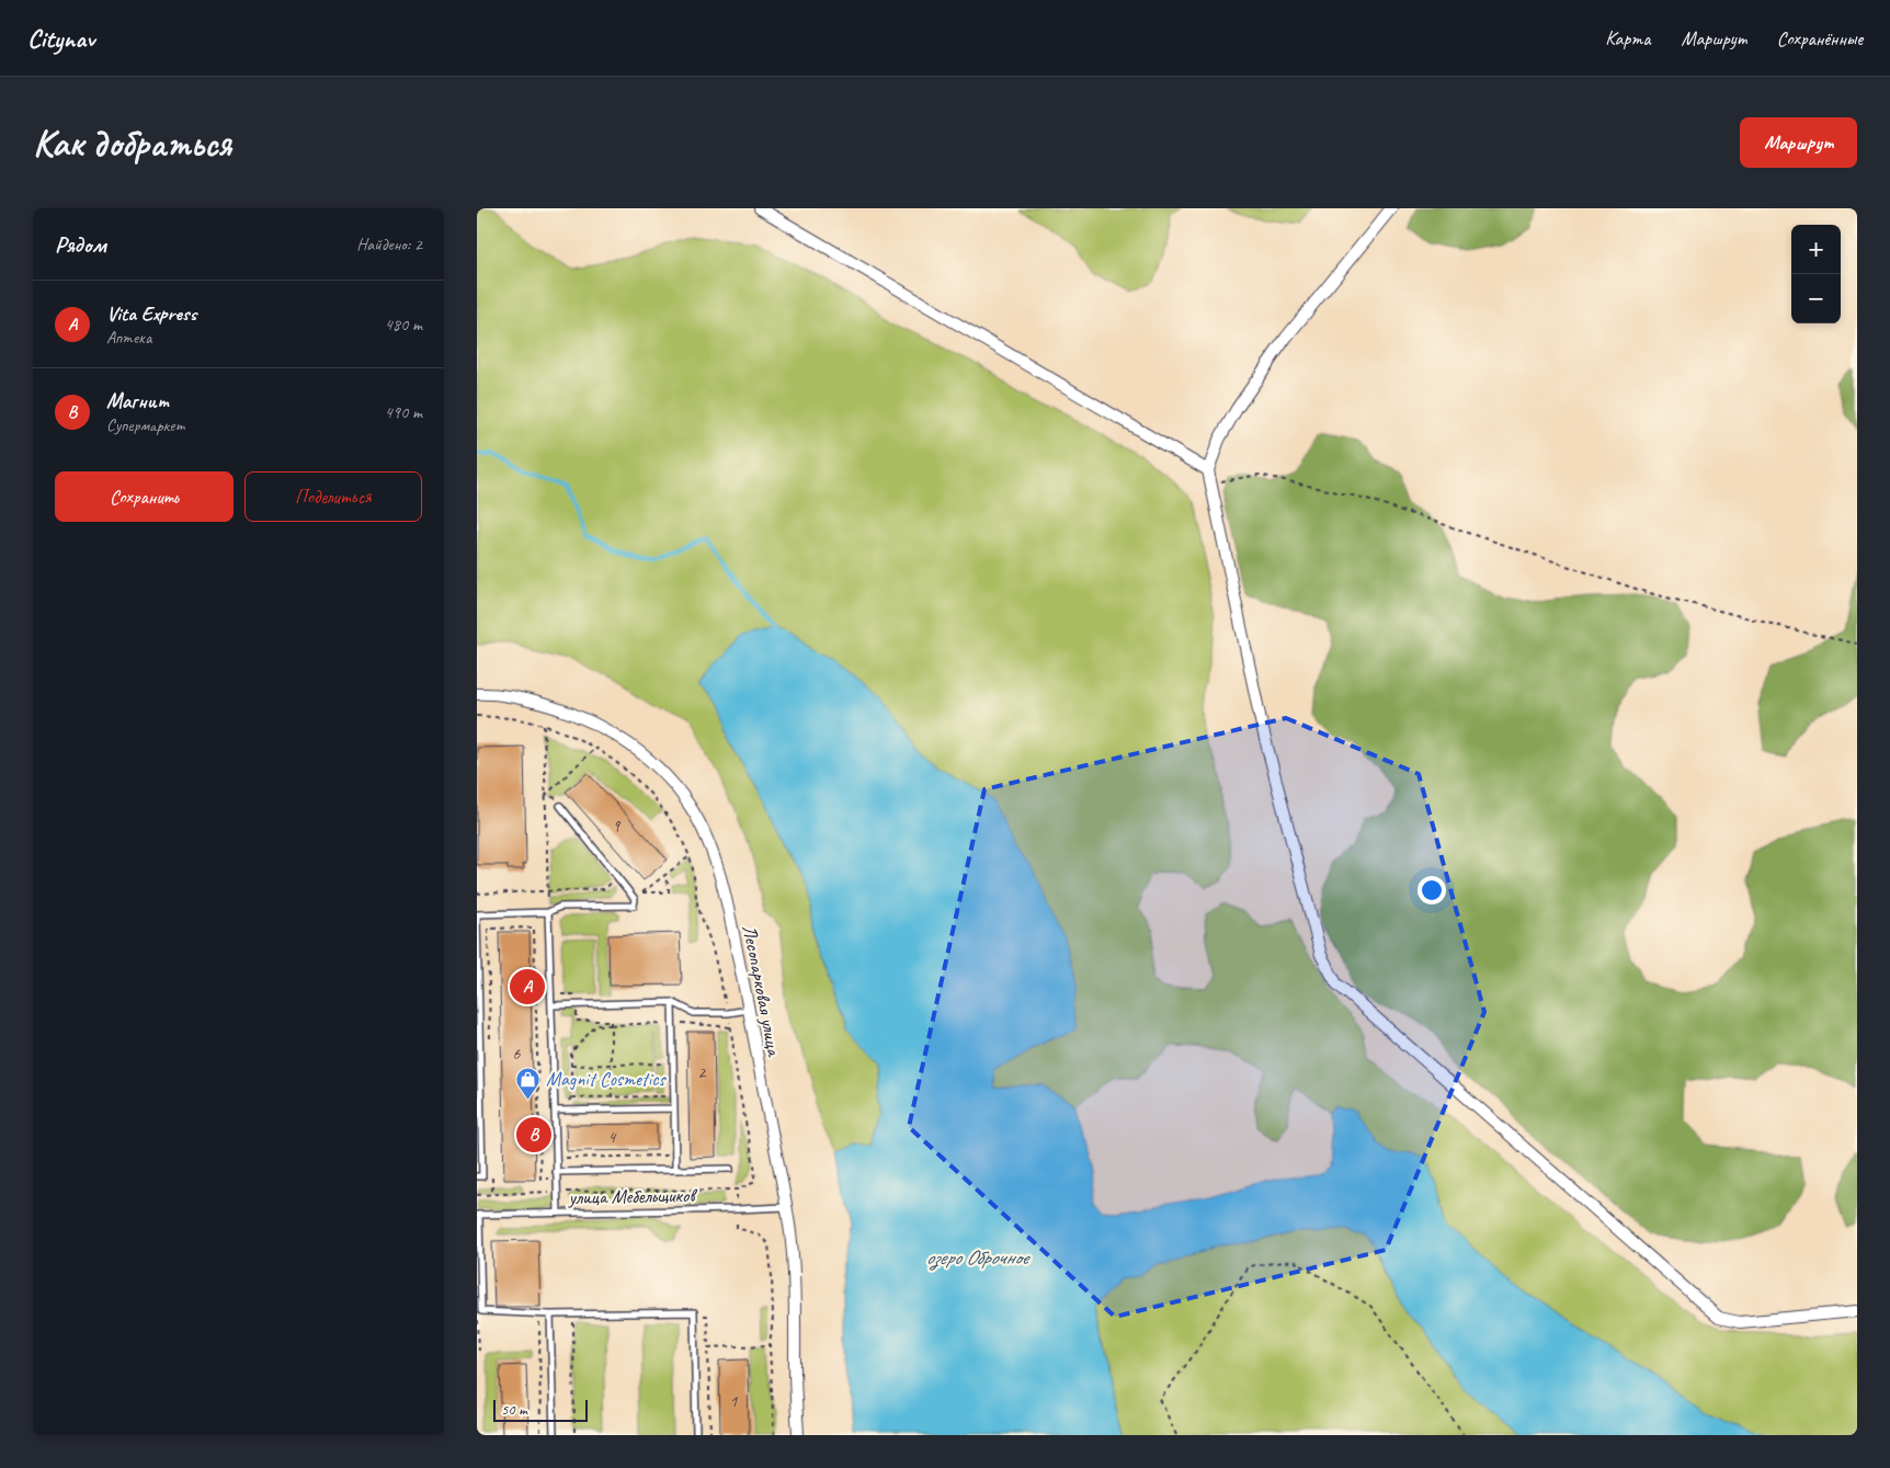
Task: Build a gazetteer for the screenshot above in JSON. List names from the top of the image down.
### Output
{
  "streets": {
    "street": ["Лесопарковая улица"],
    "lane": ["улица Мебельщиков"]
  },
  "crossings": [
    ["Лесопарковая улица", "улица Мебельщиков"]
  ],
  "water": ["озеро Оброчное"],
  "places": {
    "shop": ["Magnit Cosmetics"]
  },
  "house_numbers": [
    "9",
    "6",
    "2",
    "4",
    "1"
  ],
  "scale_bar": "50 m",
  "page": {
    "header": "Citynav",
    "nav": ["Карта", "Маршрут", "Сохранённые"],
    "buttons": [
      "Маршрут",
      ["Сохранить", "Поделиться"]
    ],
    "title": "Как добраться",
    "heading": ["Рядом", "Найдено: 2"],
    "map_buttons": ["+", "−"],
    "list": [
      {
        "mark": "A",
        "name": "Vita Express",
        "note": "Аптека",
        "value": "480 m"
      },
      {
        "mark": "B",
        "name": "Магнит",
        "note": "Супермаркет",
        "value": "490 m"
      }
    ],
    "pins": ["A", "B"],
    "scale": "50 m"
  }
}
